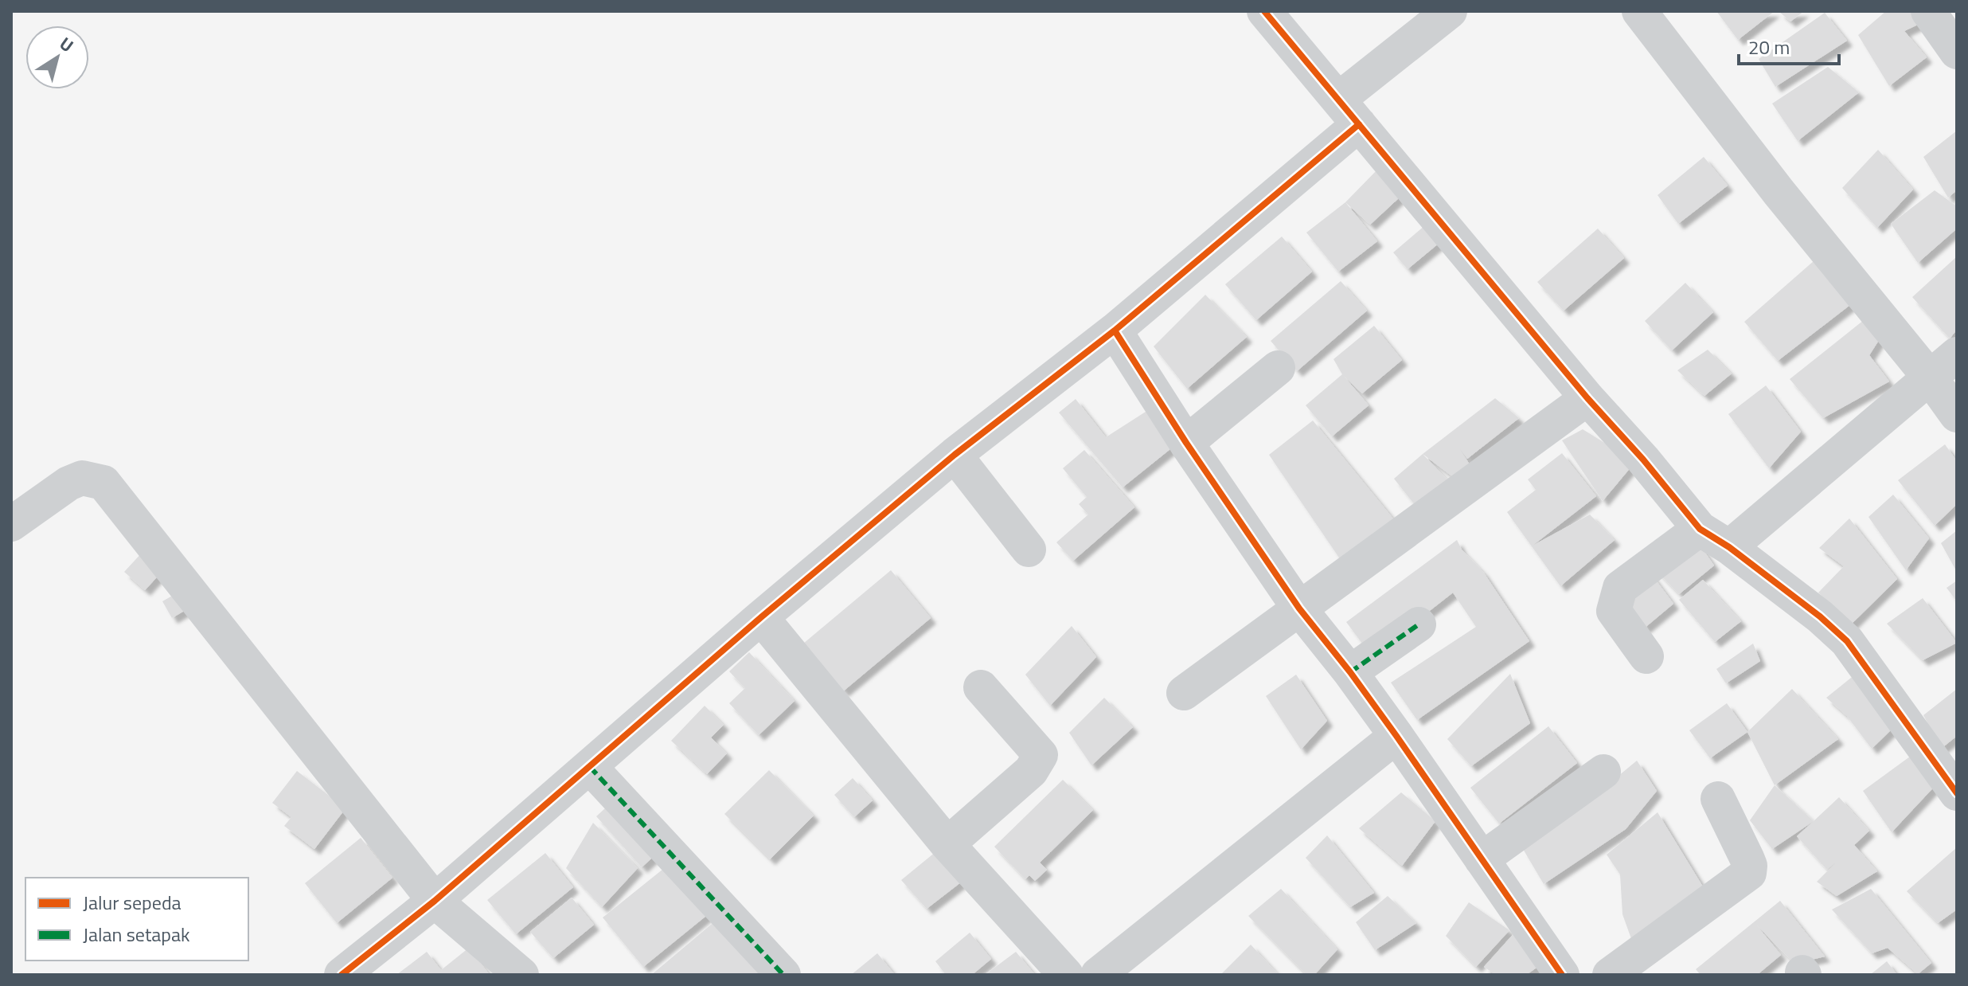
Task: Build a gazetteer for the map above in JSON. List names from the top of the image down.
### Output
{
  "legend": ["Jalur sepeda", "Jalan setapak"],
  "scale_bar": "20 m",
  "north": "top right"
}
